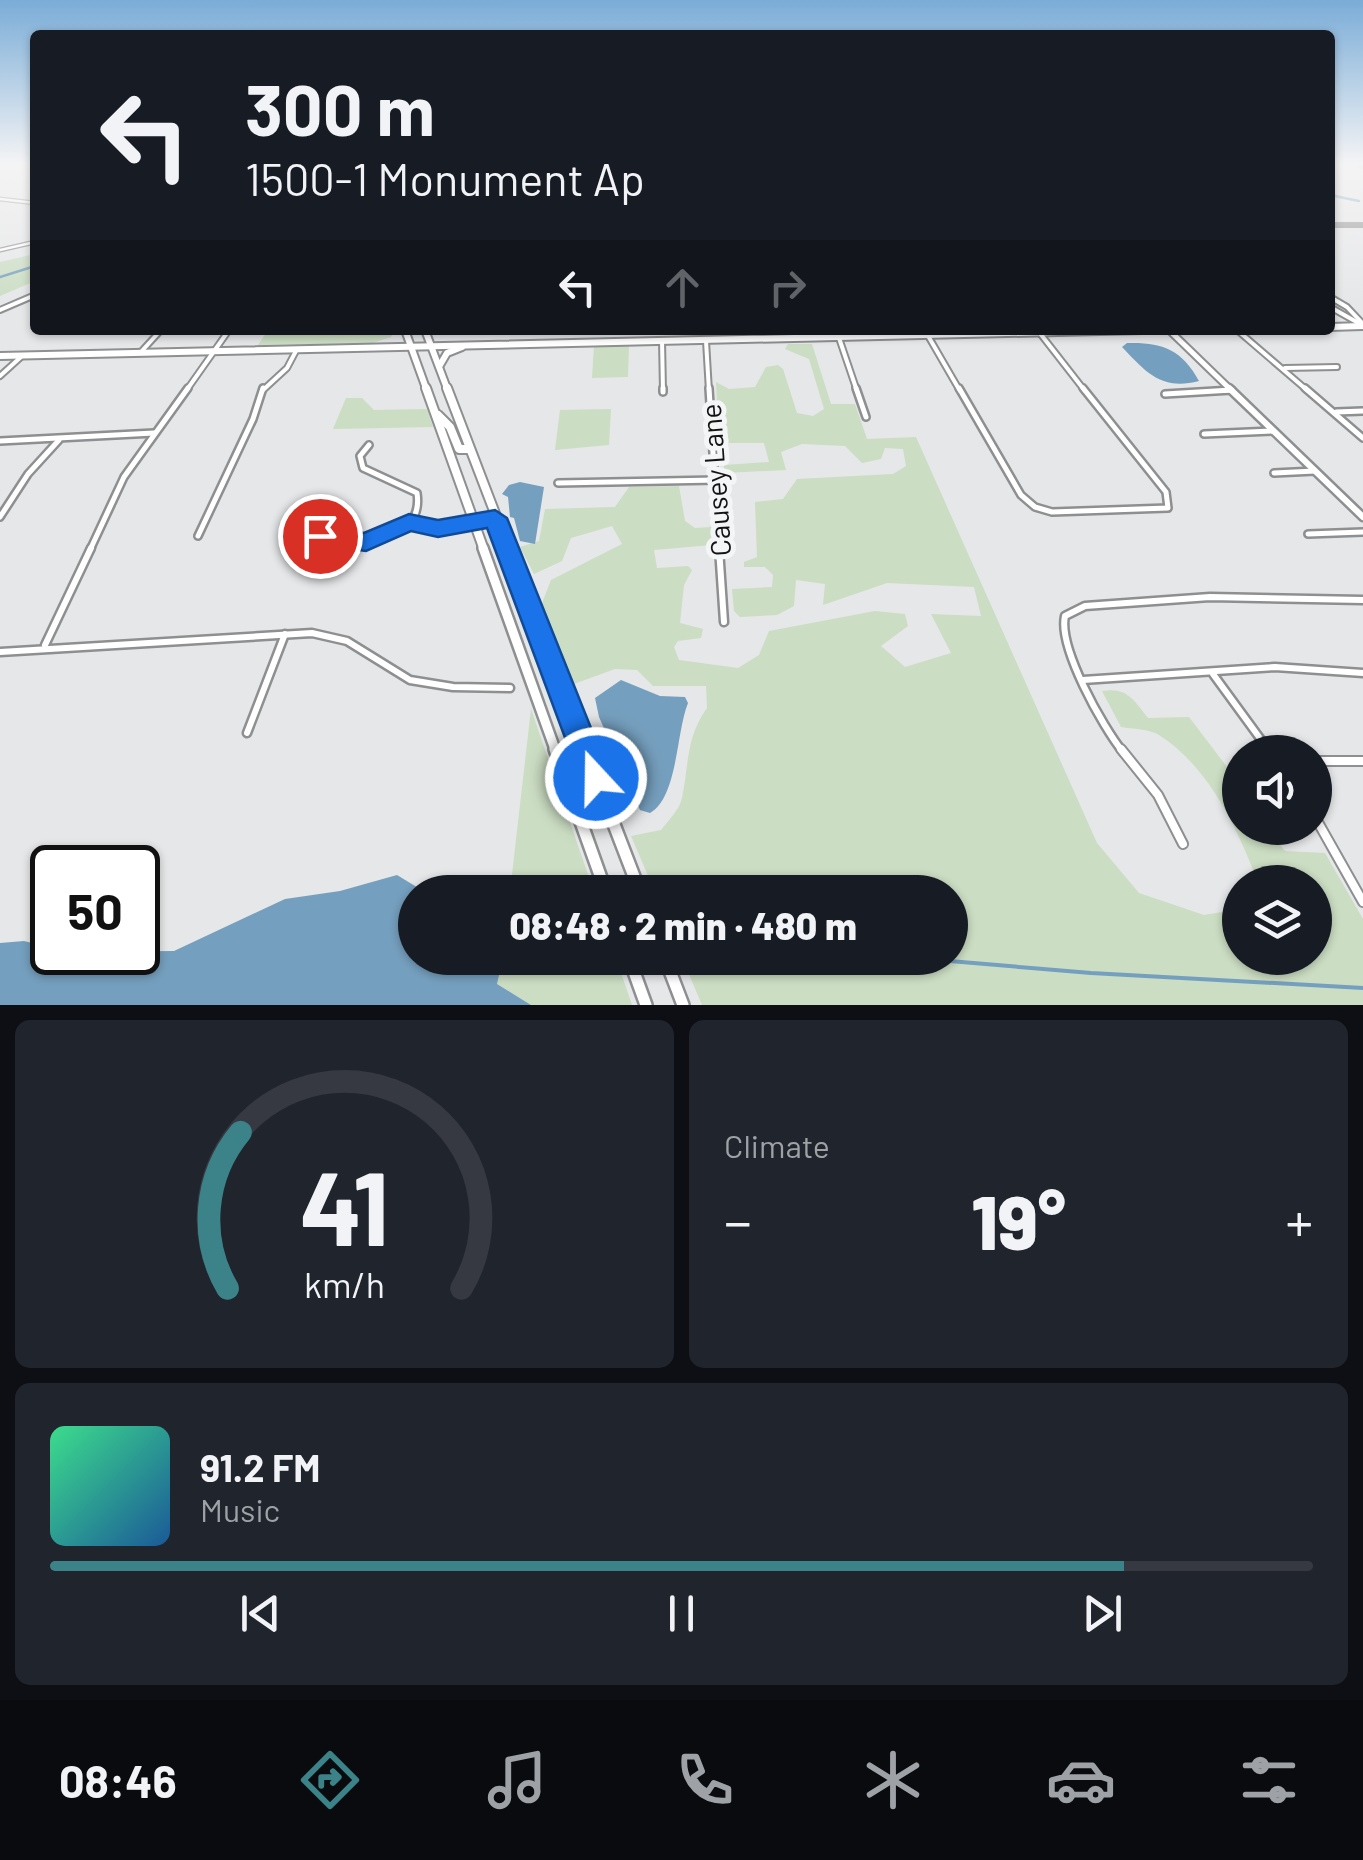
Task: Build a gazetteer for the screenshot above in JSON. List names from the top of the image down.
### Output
{
  "streets": {
    "street": ["Causey Lane"]
  },
  "page": {
    "turn": ["300 m", "1500-1 Monument Ap"],
    "limit": "50",
    "trip": "08:48 · 2 min · 480 m",
    "tile": "Climate",
    "heat": ["−", "19°", "+"],
    "song": ["91.2 FM", "Music"],
    "tabs": "08:46",
    "gauge": ["41", "km/h"]
  }
}
